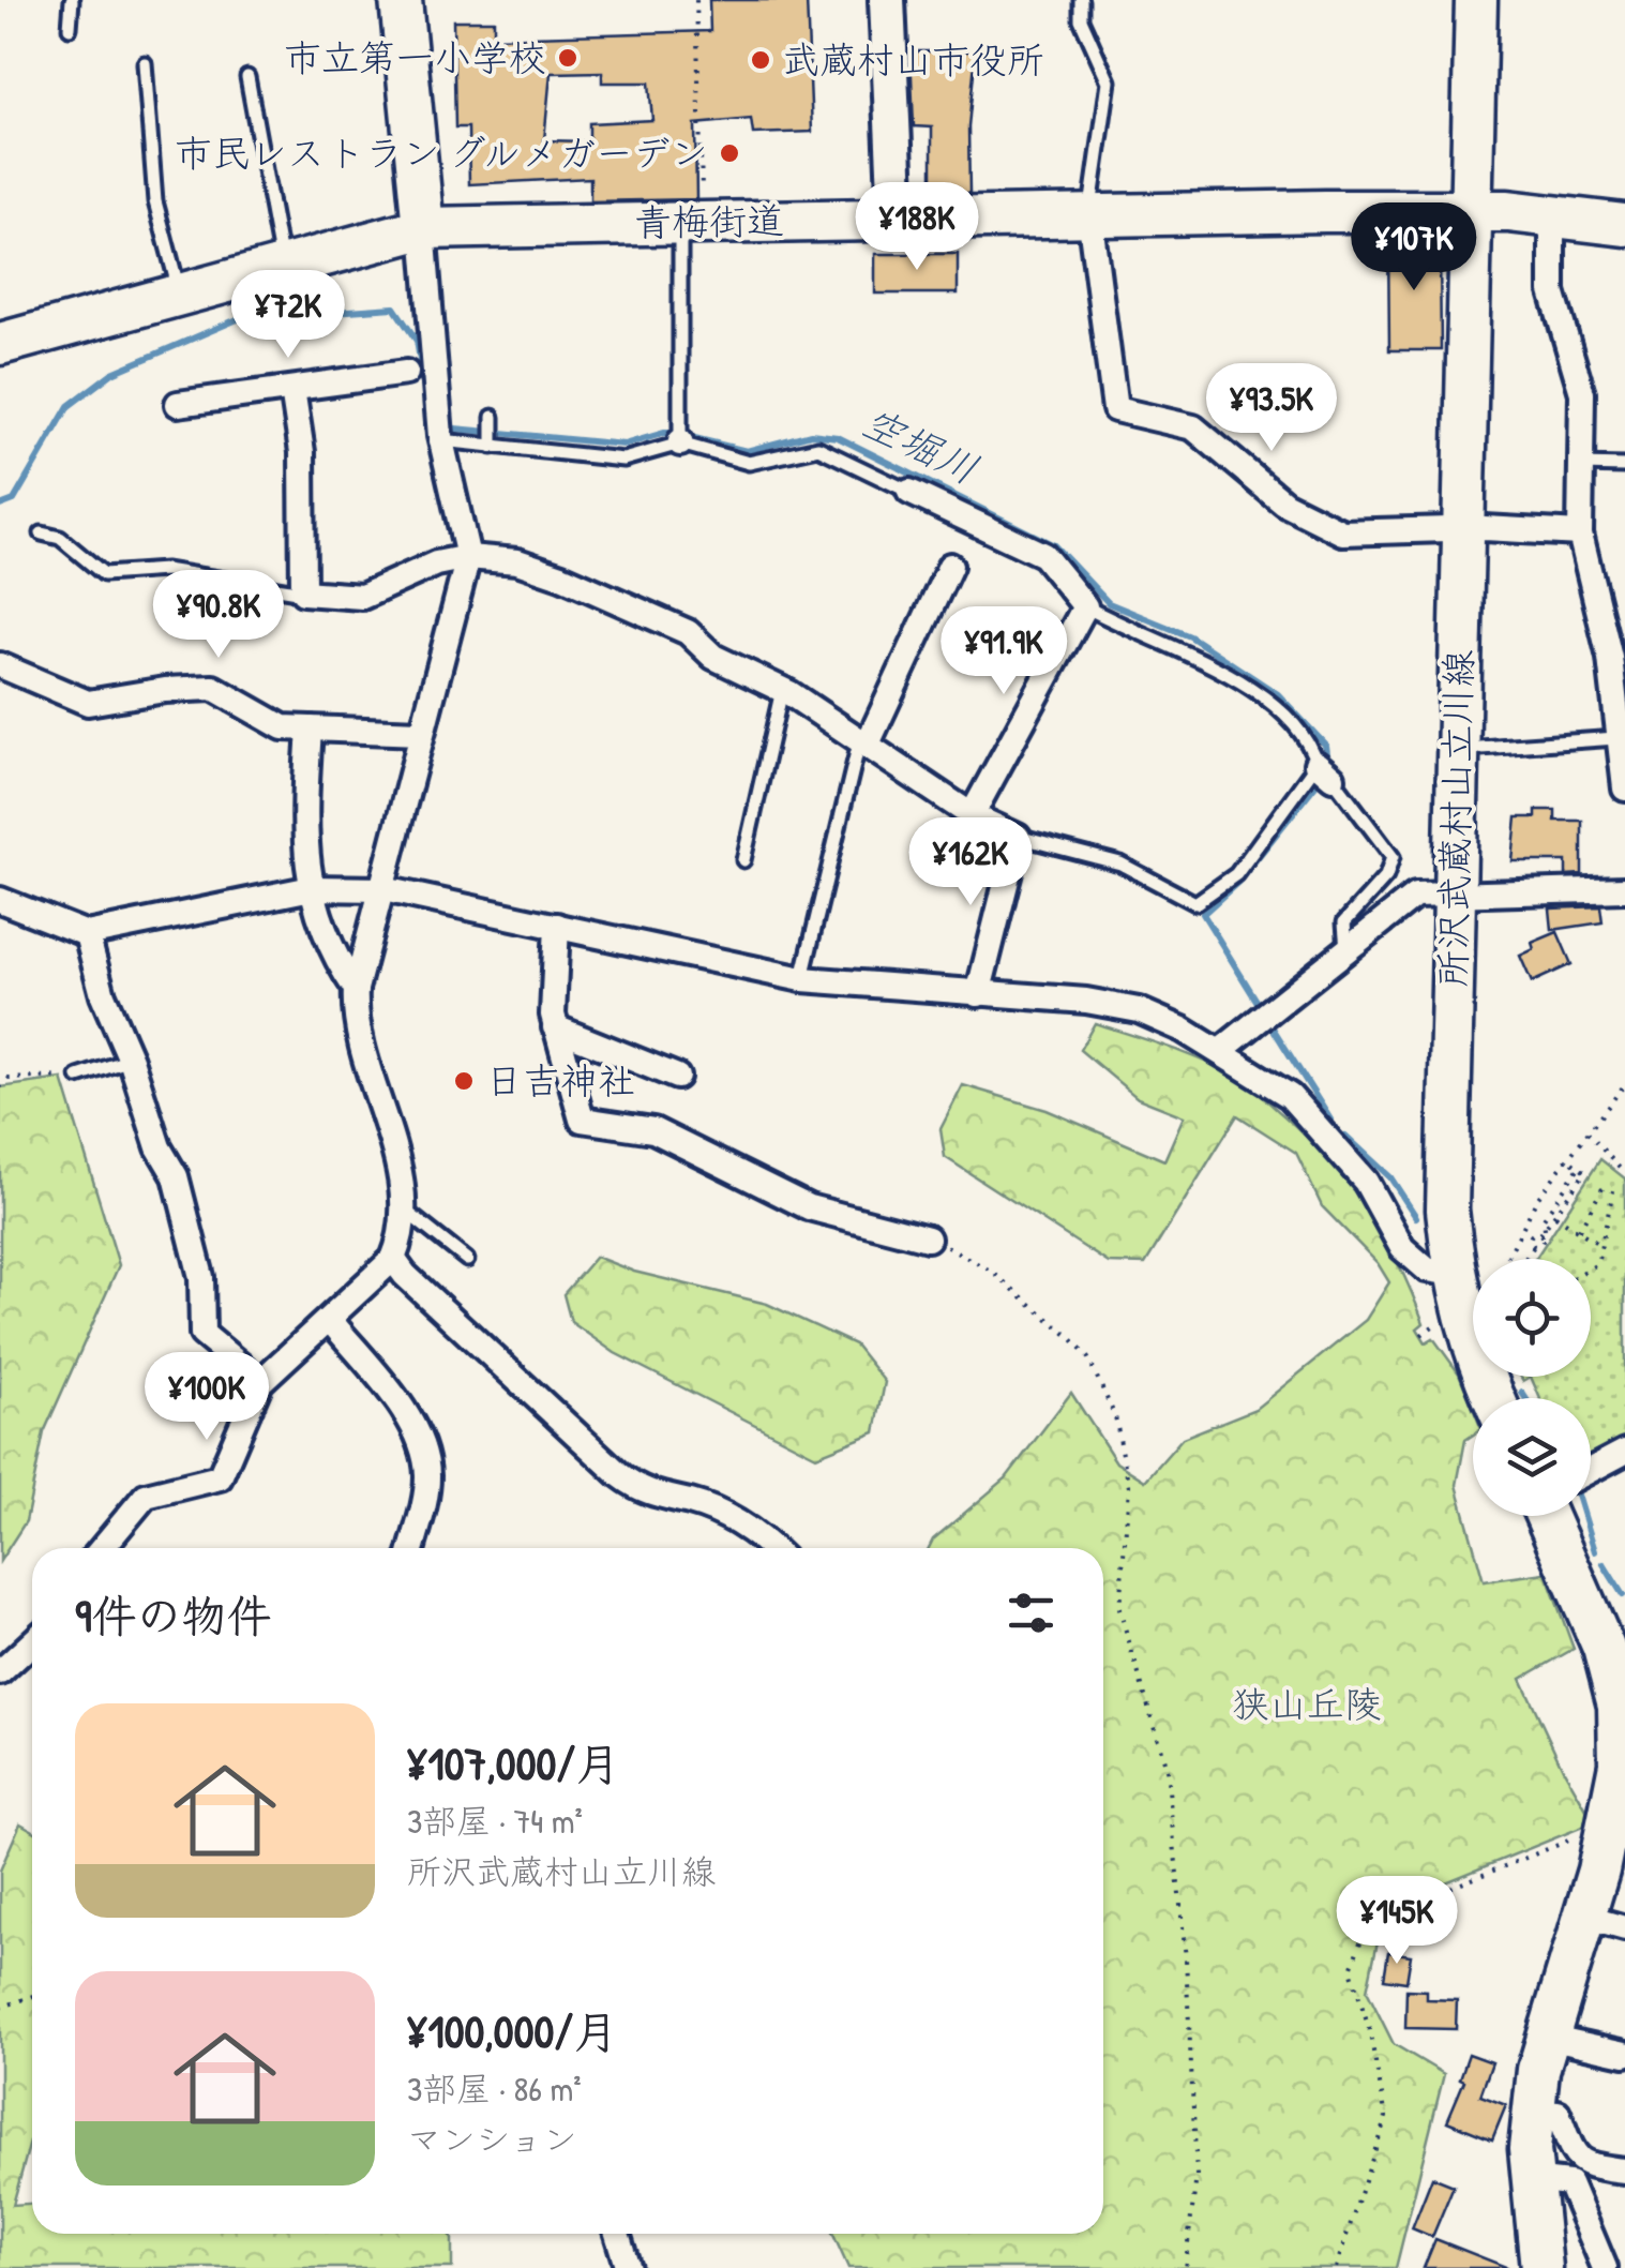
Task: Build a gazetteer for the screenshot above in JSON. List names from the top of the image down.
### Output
{
  "streets": {
    "main road": ["青梅街道", "所沢武蔵村山立川線"]
  },
  "crossings": [
    ["青梅街道", "所沢武蔵村山立川線"]
  ],
  "water": ["空堀川"],
  "parks": ["狭山丘陵"],
  "places": [
    "市立第一小学校",
    "武蔵村山市役所",
    "市民レストラン グルメガーデン",
    "日吉神社"
  ],
  "page": {
    "price": [
      "¥188K",
      "¥107K",
      "¥72K",
      "¥93.5K",
      "¥90.8K",
      "¥91.9K",
      "¥162K",
      "¥100K",
      "¥145K"
    ],
    "heading": "9件の物件",
    "list": [
      {
        "name": "¥107,000/月",
        "note": "3部屋 · 74 m² · 所沢武蔵村山立川線"
      },
      {
        "name": "¥100,000/月",
        "note": "3部屋 · 86 m² · マンション"
      }
    ]
  }
}
